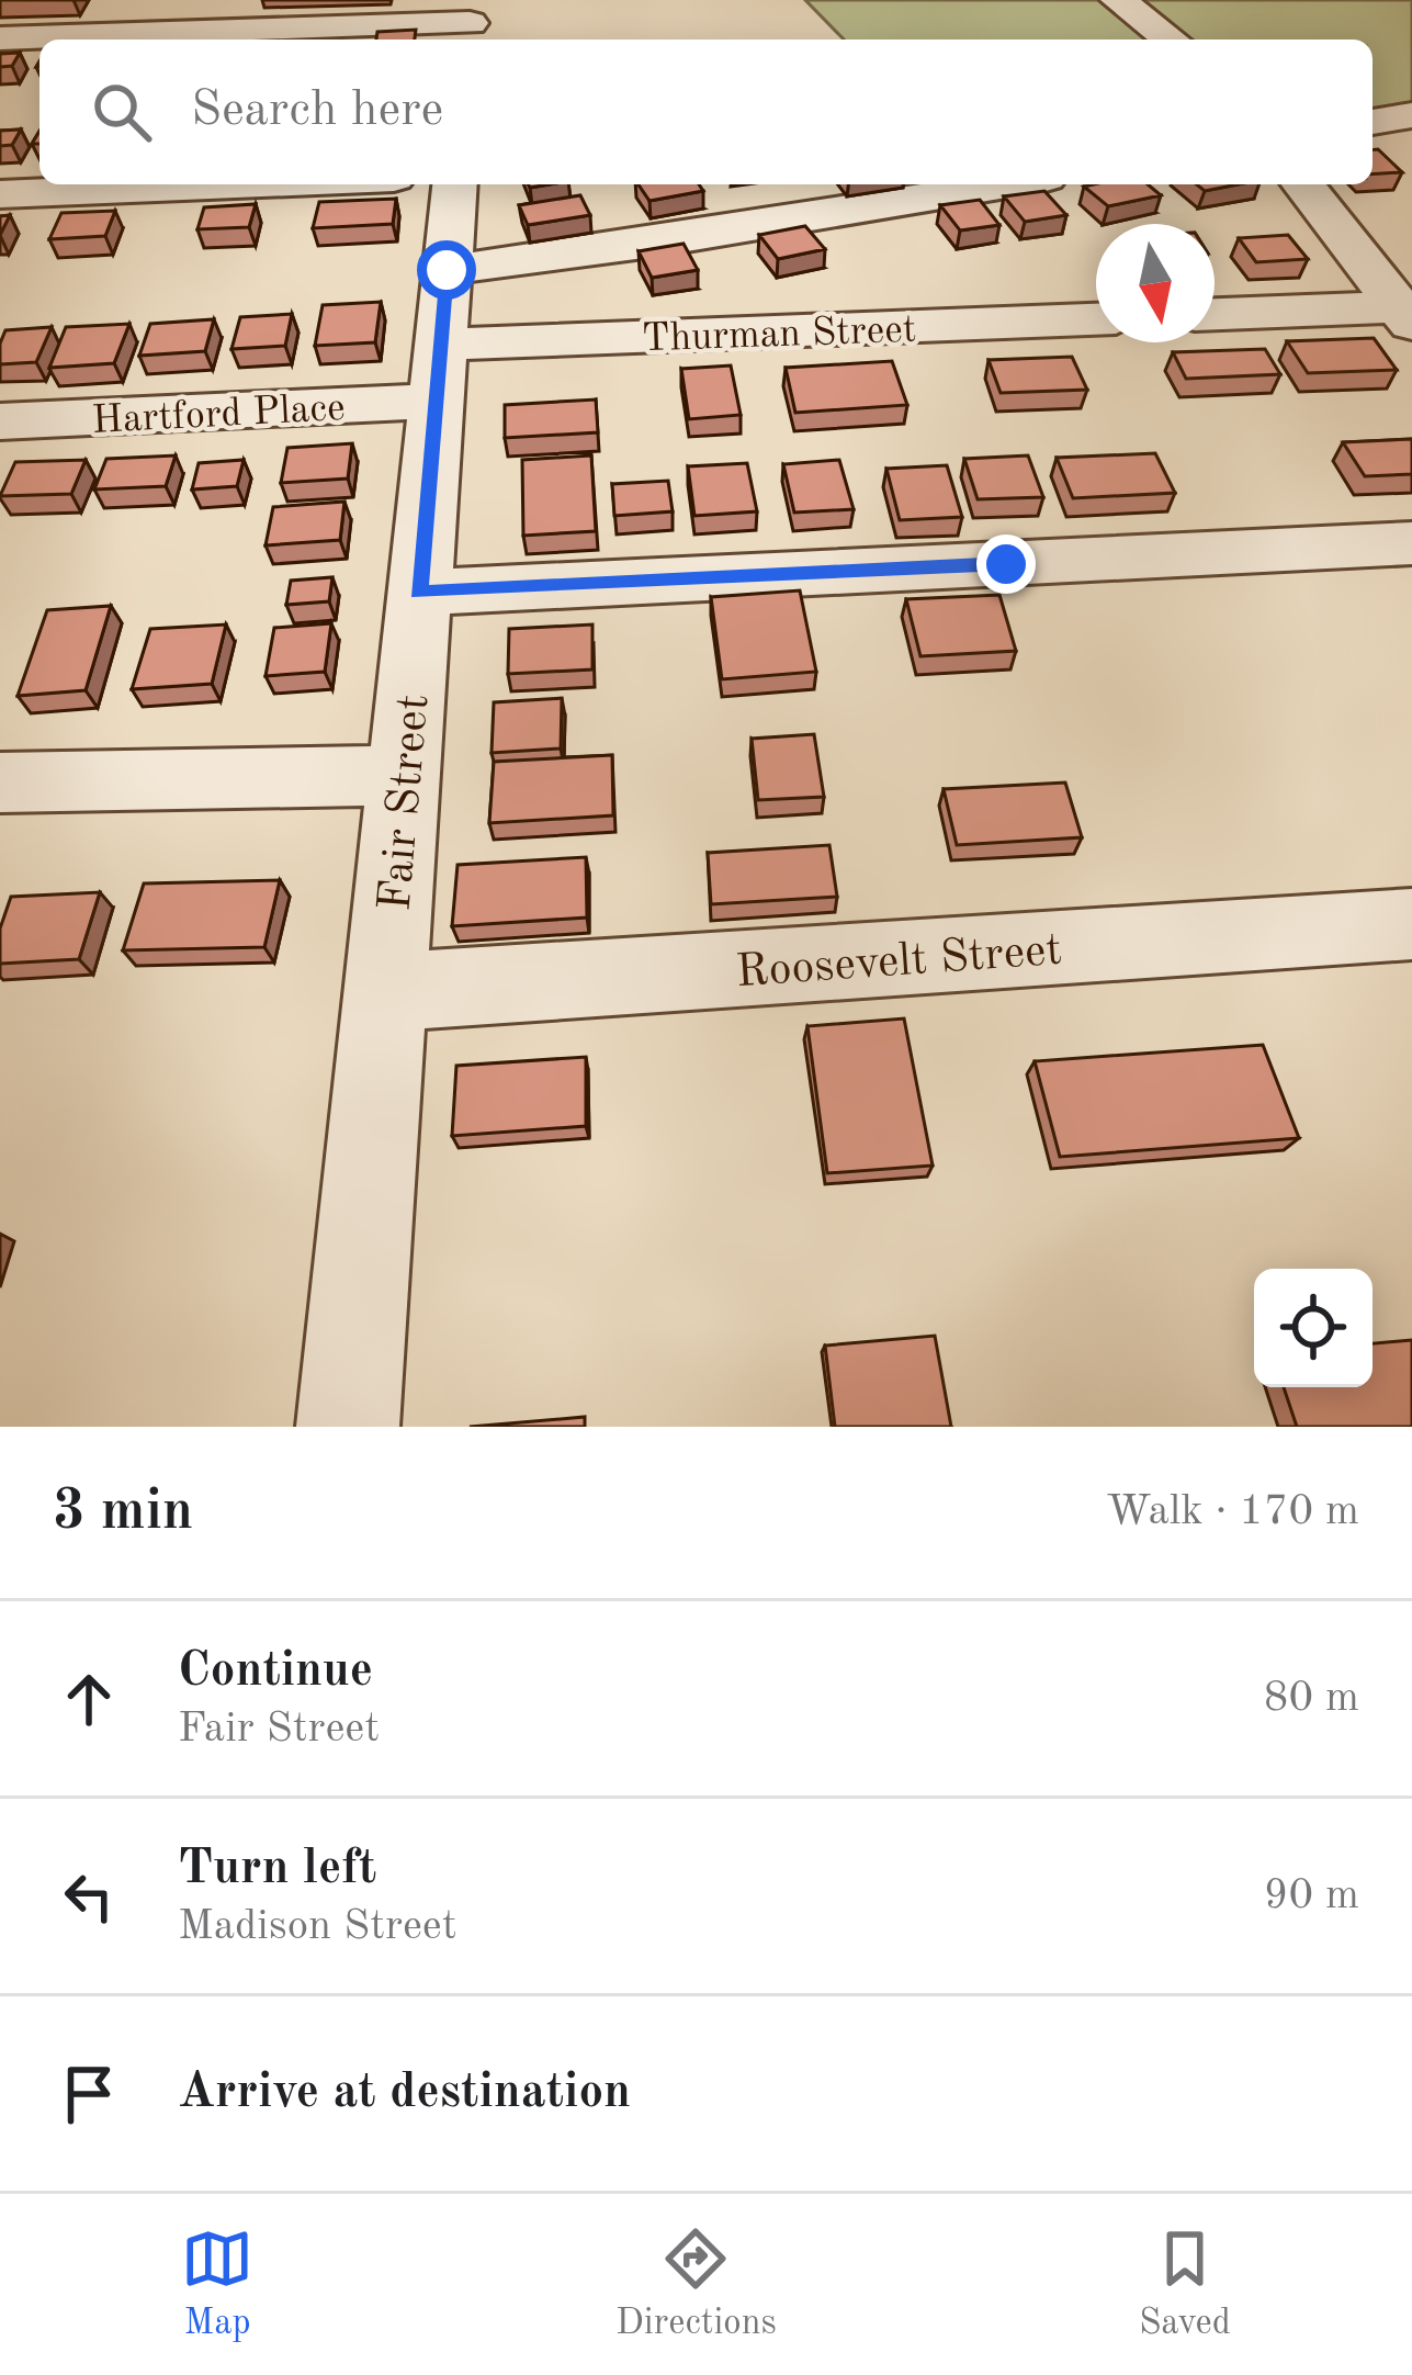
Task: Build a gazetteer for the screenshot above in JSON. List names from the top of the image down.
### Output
{
  "streets": {
    "street": [
      "Thurman Street",
      "Hartford Place",
      "Fair Street",
      "Roosevelt Street"
    ]
  },
  "crossings": [
    ["Thurman Street", "Hartford Place"],
    ["Thurman Street", "Fair Street"],
    ["Hartford Place", "Fair Street"],
    ["Fair Street", "Roosevelt Street"]
  ],
  "north": "bottom",
  "page": {
    "search": "Search here",
    "heading": ["3 min", "Walk · 170 m"],
    "list": [
      ["Continue", "Fair Street", "80 m"],
      ["Turn left", "Madison Street", "90 m"],
      "Arrive at destination"
    ],
    "nav": ["Map", "Directions", "Saved"]
  }
}
